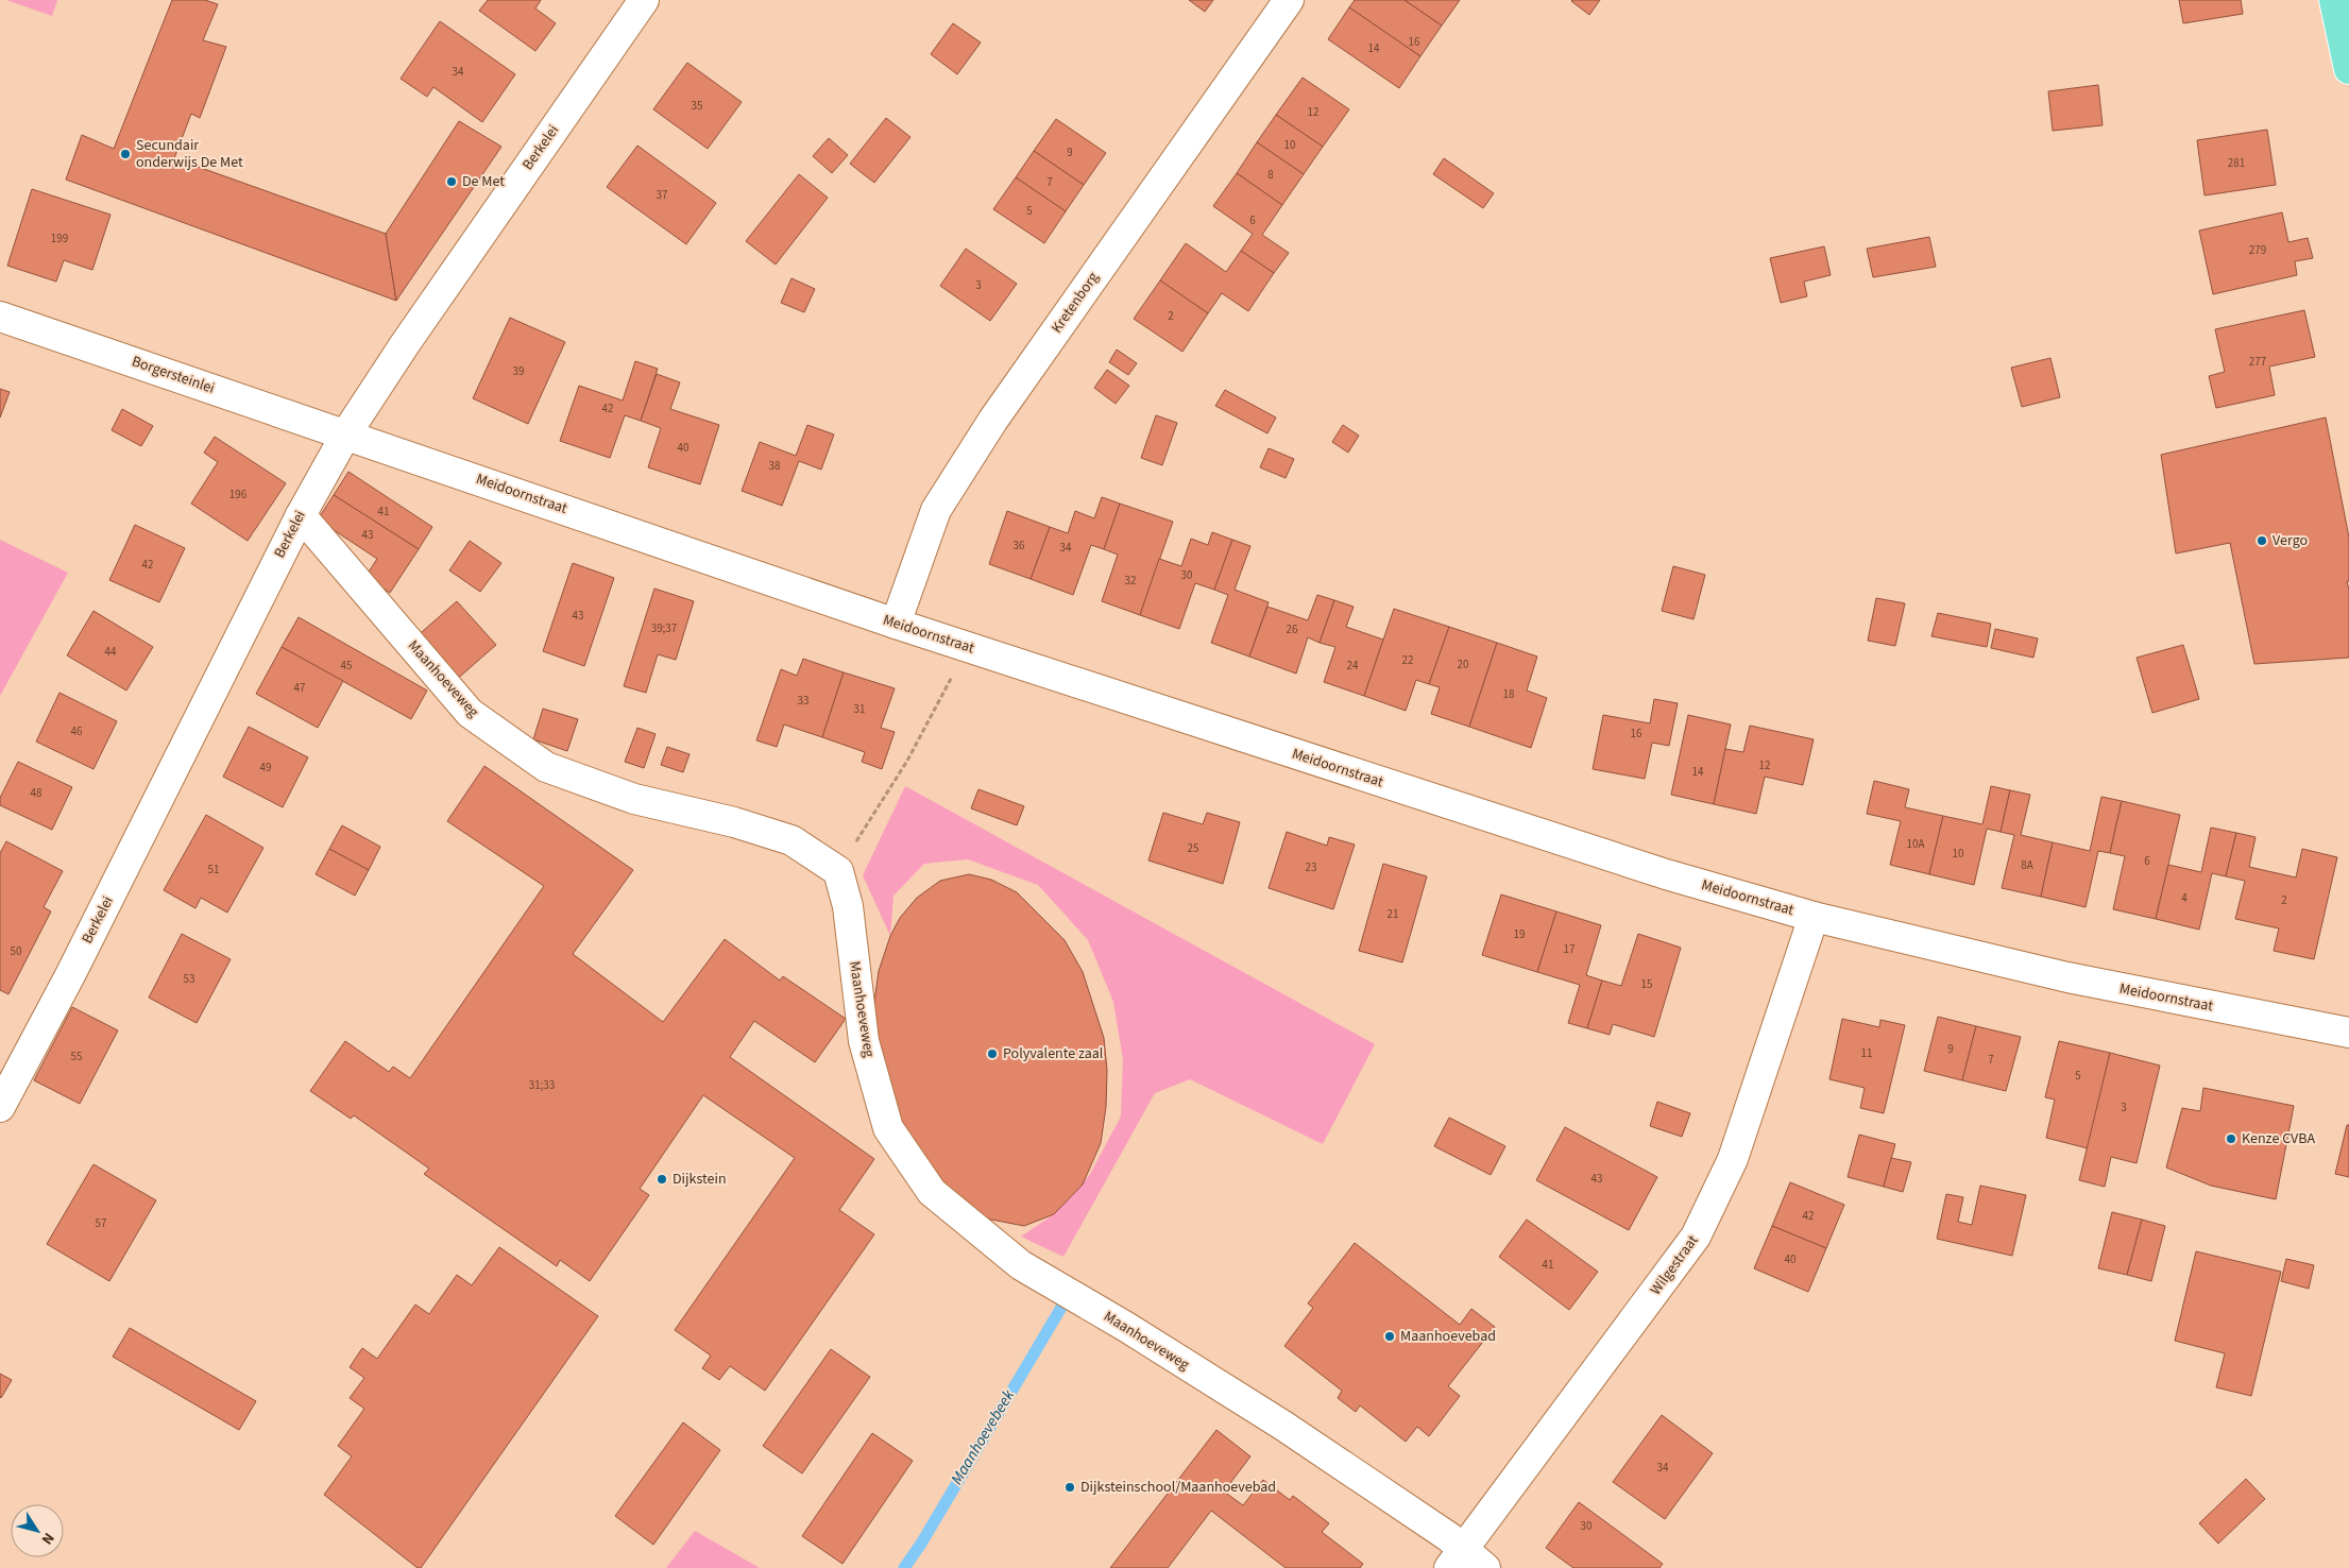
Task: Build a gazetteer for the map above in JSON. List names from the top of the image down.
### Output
{
  "streets": {
    "street": [
      "Berkelei",
      "Kretenborg",
      "Borgersteinlei",
      "Meidoornstraat",
      "Maanhoeveweg",
      "Wilgestraat"
    ]
  },
  "crossings": [
    ["Berkelei", "Borgersteinlei"],
    ["Berkelei", "Meidoornstraat"],
    ["Berkelei", "Maanhoeveweg"],
    ["Kretenborg", "Meidoornstraat"],
    ["Borgersteinlei", "Meidoornstraat"],
    ["Meidoornstraat", "Wilgestraat"],
    ["Maanhoeveweg", "Wilgestraat"]
  ],
  "water": ["Maanhoevebeek"],
  "places": [
    "Secundair onderwijs De Met",
    "De Met",
    "Vergo",
    "Polyvalente zaal",
    "Kenze CVBA",
    "Dijkstein",
    "Maanhoevebad",
    "Dijksteinschool/Maanhoevebad"
  ],
  "house_numbers": [
    "16",
    "14",
    "34",
    "35",
    "12",
    "10",
    "9",
    "281",
    "8",
    "7",
    "37",
    "5",
    "6",
    "199",
    "279",
    "3",
    "2",
    "277",
    "39",
    "42",
    "40",
    "38",
    "196",
    "41",
    "43",
    "36",
    "34",
    "42",
    "30",
    "32",
    "43",
    "39;37",
    "26",
    "44",
    "22",
    "20",
    "45",
    "24",
    "47",
    "18",
    "33",
    "31",
    "46",
    "16",
    "12",
    "49",
    "14",
    "48",
    "10A",
    "25",
    "10",
    "6",
    "8A",
    "23",
    "51",
    "4",
    "2",
    "21",
    "19",
    "17",
    "50",
    "53",
    "15",
    "9",
    "11",
    "55",
    "7",
    "5",
    "31;33",
    "3",
    "43",
    "42",
    "57",
    "40",
    "41",
    "34",
    "30"
  ],
  "north": "bottom right"
}
